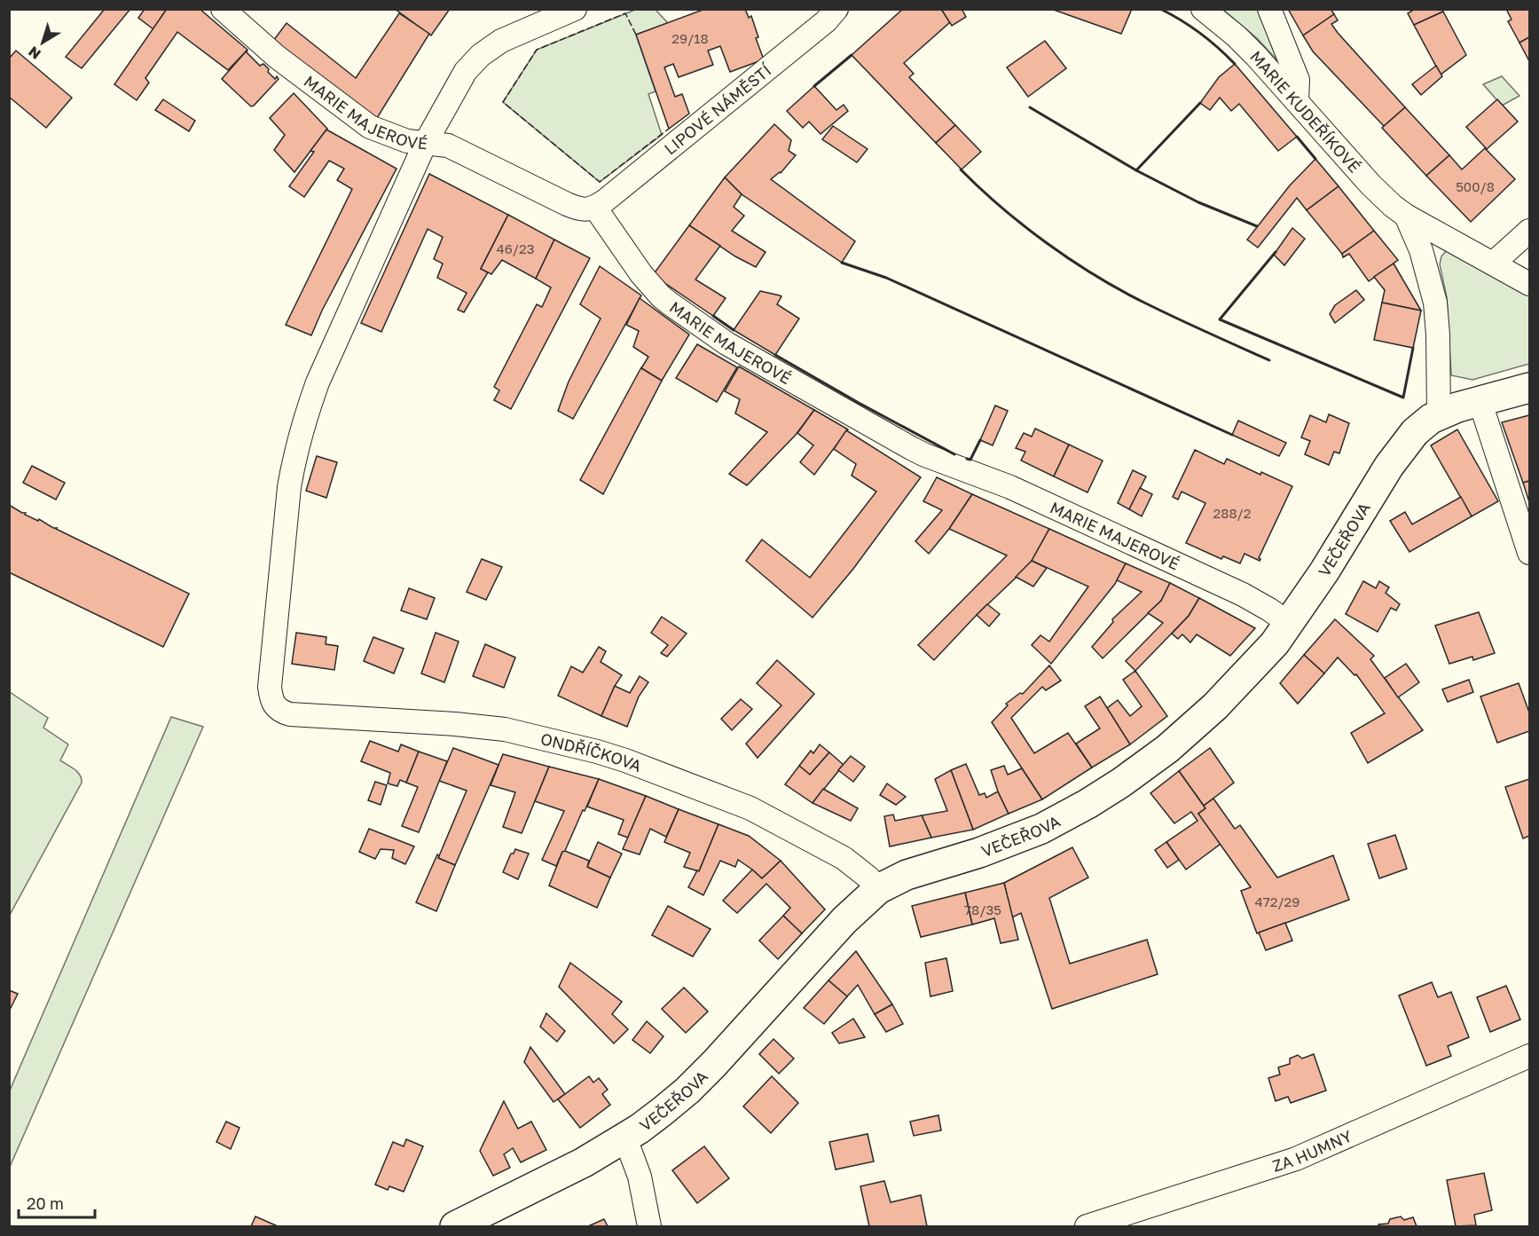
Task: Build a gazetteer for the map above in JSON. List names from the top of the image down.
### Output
{
  "streets": {
    "street": [
      "MARIE MAJEROVÉ",
      "LIPOVÉ NÁMĚSTÍ",
      "MARIE KUDEŘÍKOVÉ",
      "VEČEŘOVA",
      "ONDŘÍČKOVA",
      "ZA HUMNY"
    ]
  },
  "crossings": [
    ["MARIE MAJEROVÉ", "LIPOVÉ NÁMĚSTÍ"],
    ["MARIE MAJEROVÉ", "VEČEŘOVA"],
    ["MARIE MAJEROVÉ", "ONDŘÍČKOVA"],
    ["MARIE KUDEŘÍKOVÉ", "VEČEŘOVA"],
    ["VEČEŘOVA", "ONDŘÍČKOVA"]
  ],
  "house_numbers": [
    "29/18",
    "500/8",
    "46/23",
    "288/2",
    "472/29",
    "78/35"
  ],
  "scale_bar": "20 m",
  "north": "bottom left"
}
